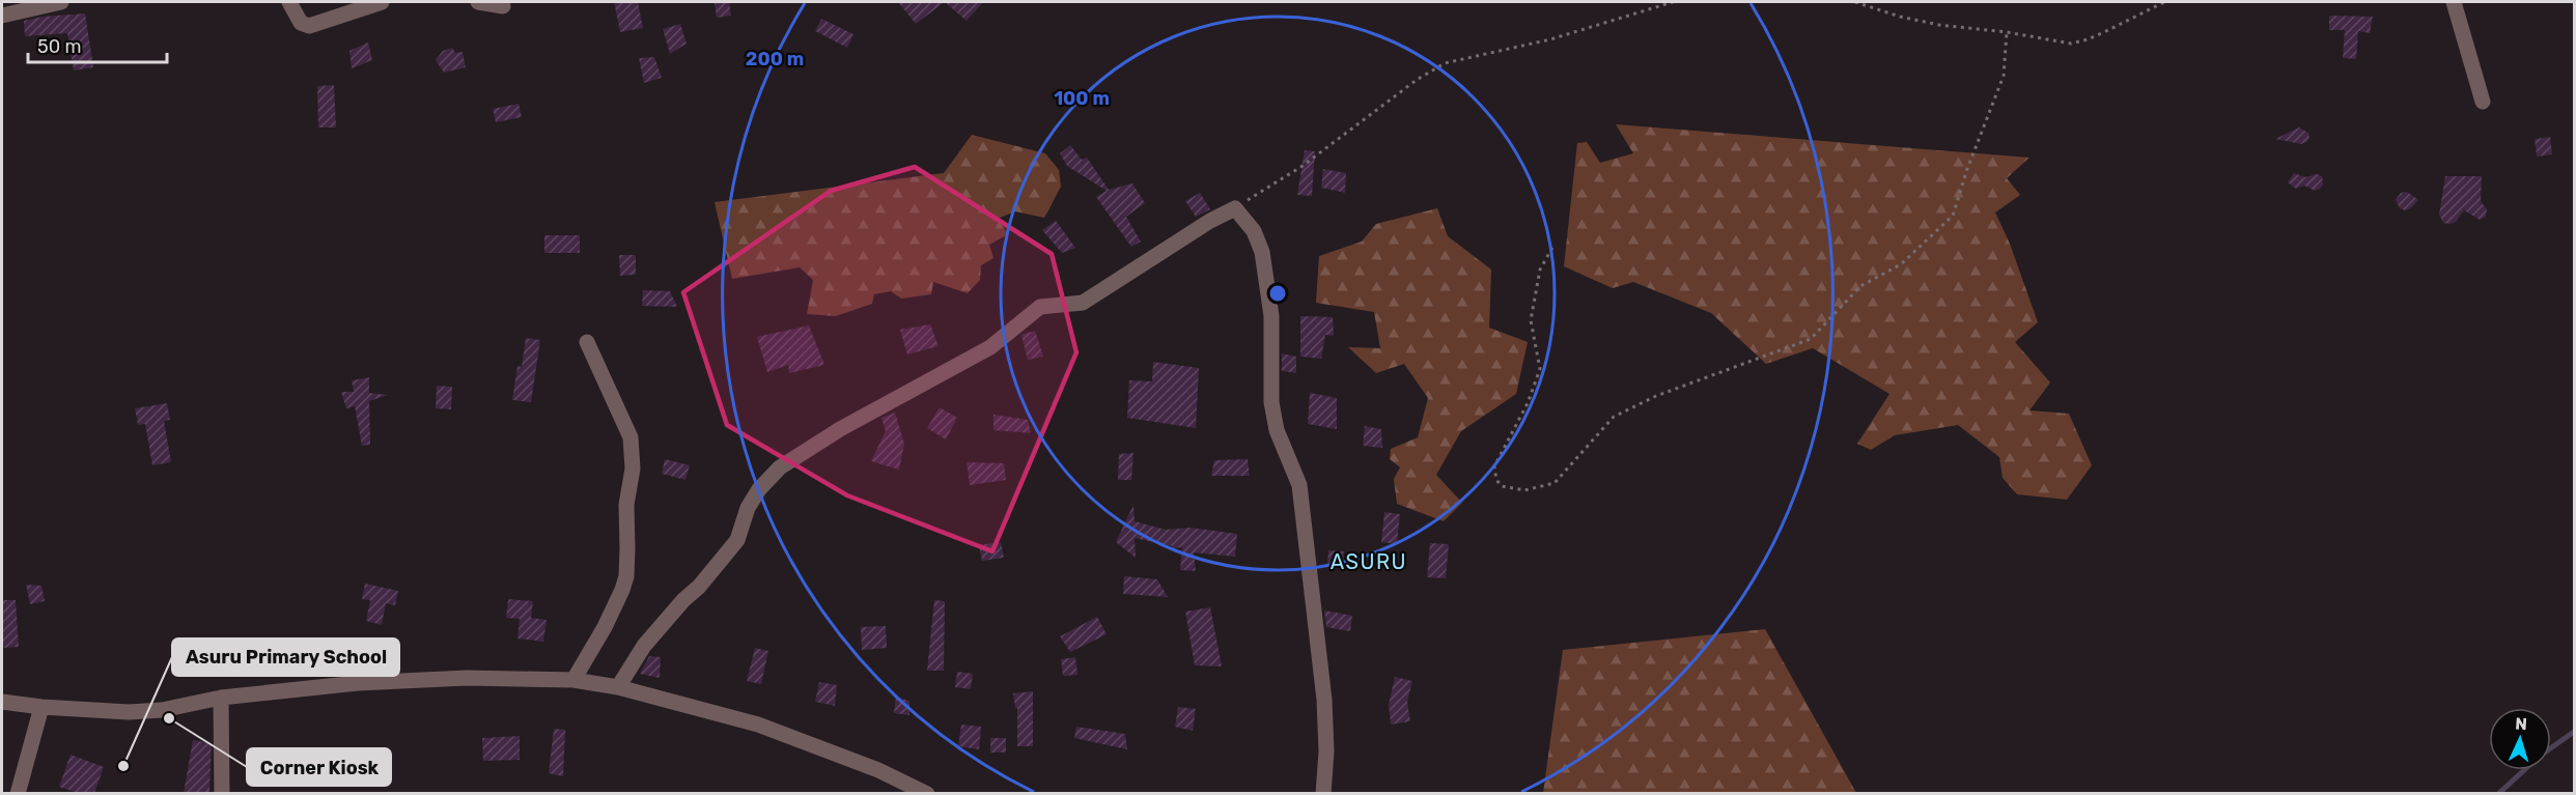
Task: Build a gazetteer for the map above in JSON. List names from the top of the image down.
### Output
{
  "districts": ["ASURU"],
  "places": ["Corner Kiosk", "Asuru Primary School"],
  "scale_bar": "50 m",
  "north": "top",
  "rings": ["200 m", "100 m"]
}
